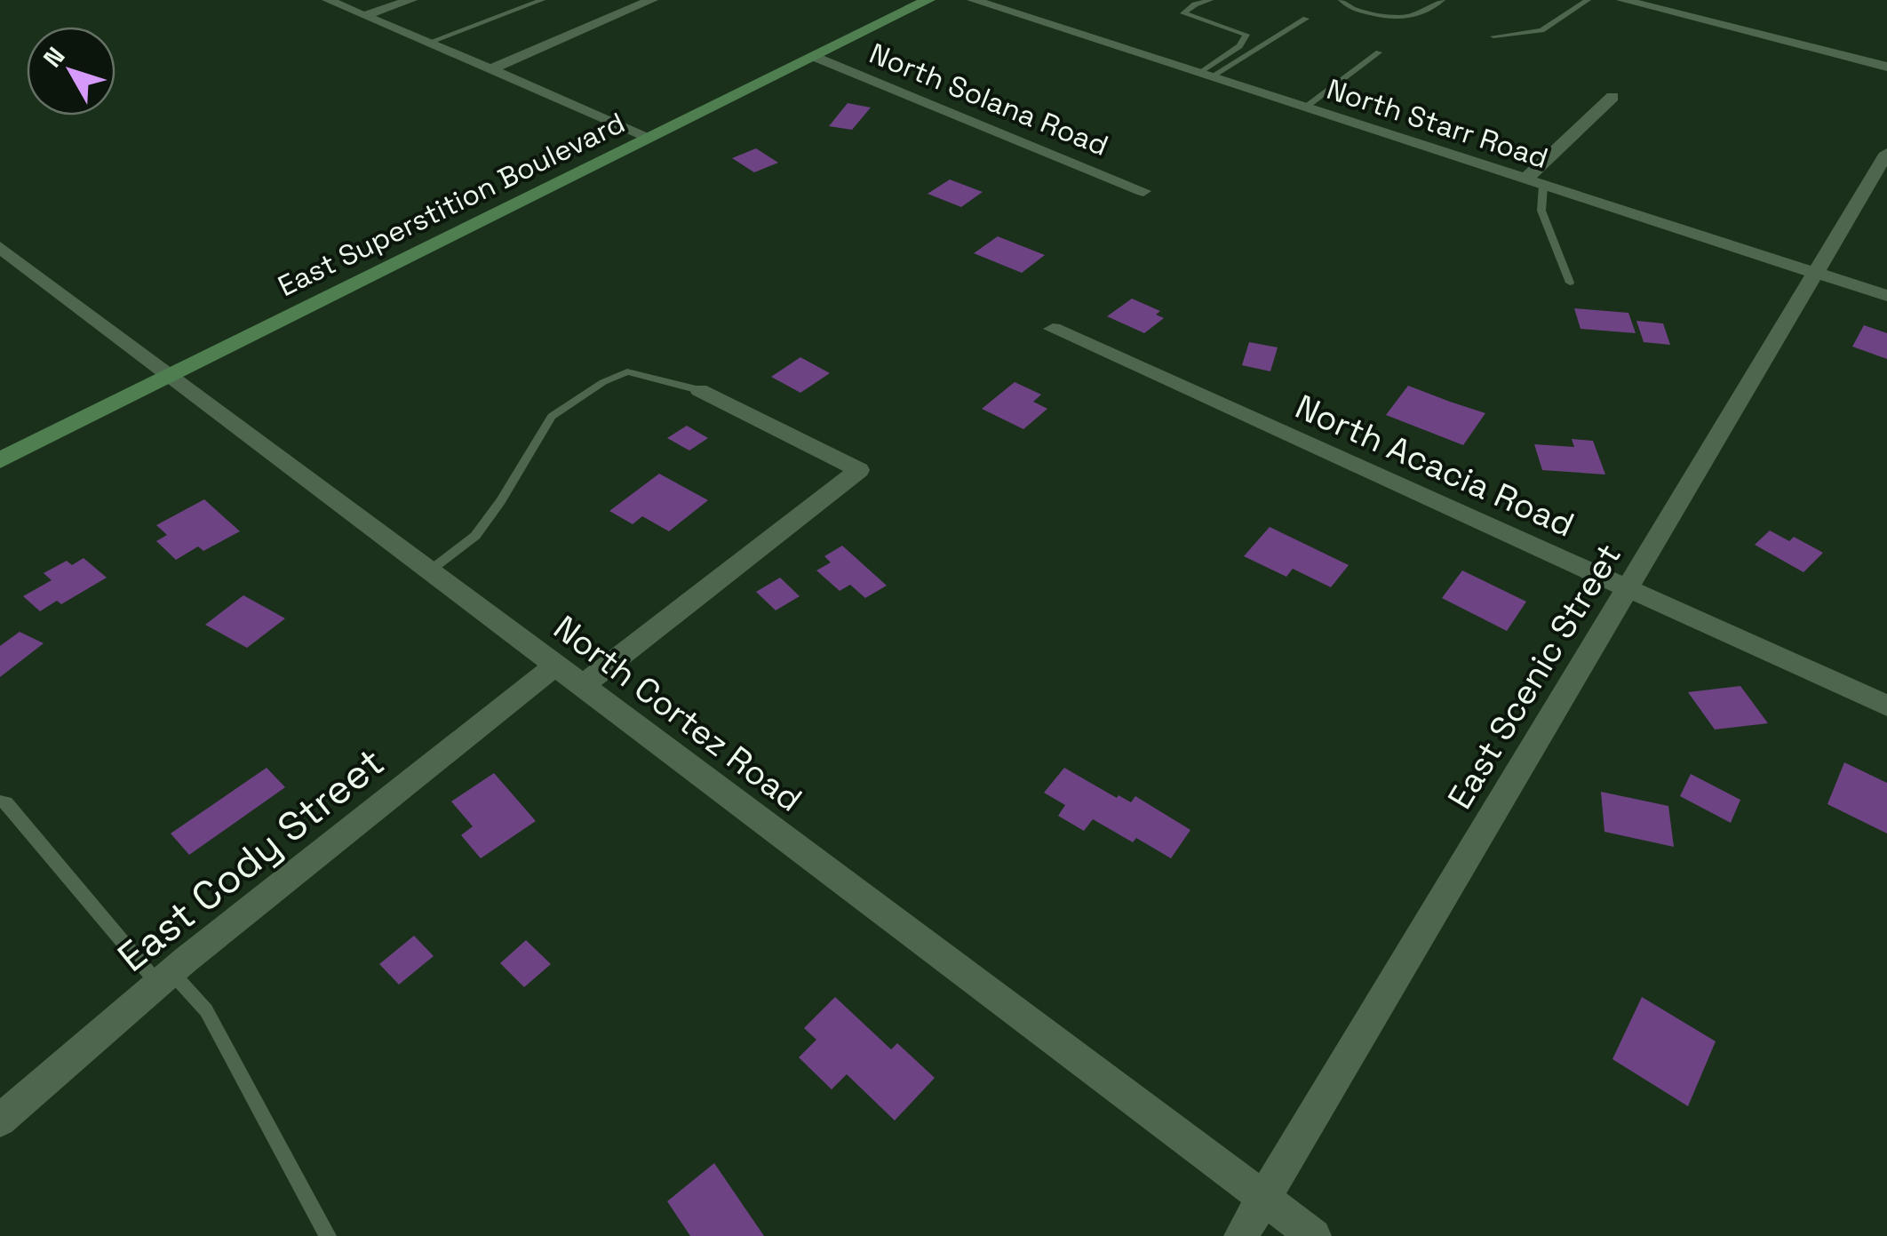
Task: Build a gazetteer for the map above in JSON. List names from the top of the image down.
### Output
{
  "streets": {
    "main road": ["East Superstition Boulevard"],
    "street": [
      "North Solana Road",
      "North Starr Road",
      "North Acacia Road",
      "East Scenic Street",
      "North Cortez Road",
      "East Cody Street"
    ]
  },
  "crossings": [
    ["North Solana Road", "East Superstition Boulevard"],
    ["North Starr Road", "East Scenic Street"],
    ["East Superstition Boulevard", "North Cortez Road"],
    ["North Acacia Road", "East Scenic Street"],
    ["East Scenic Street", "North Cortez Road"],
    ["North Cortez Road", "East Cody Street"]
  ],
  "north": "top left"
}
